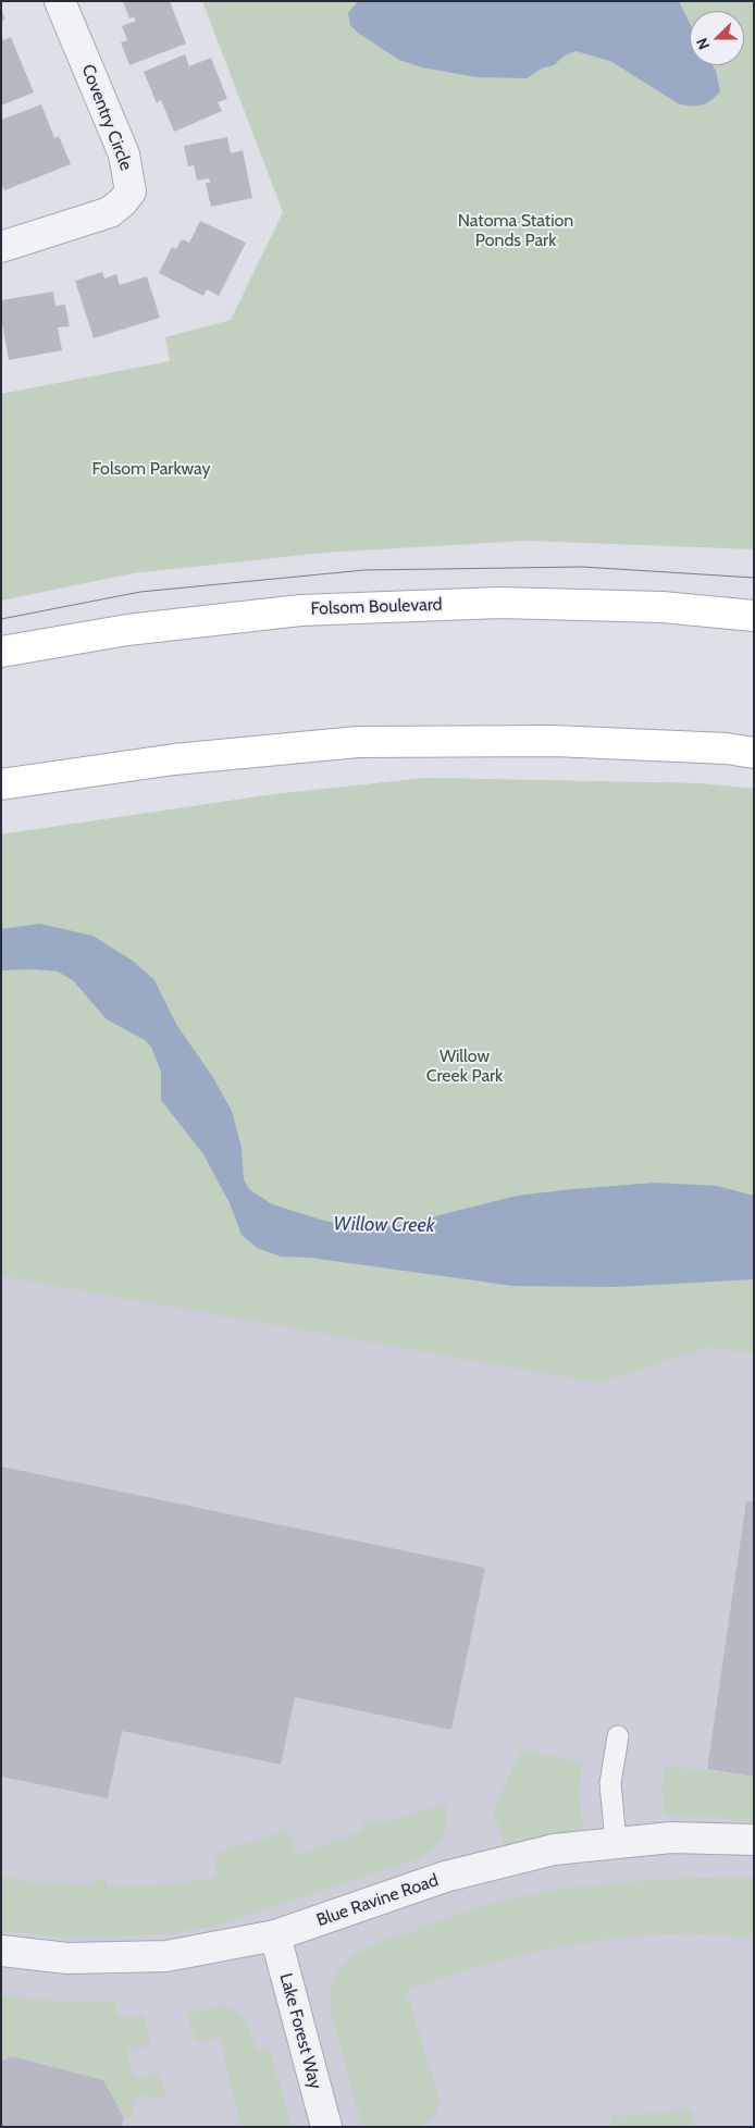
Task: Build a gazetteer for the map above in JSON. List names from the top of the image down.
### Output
{
  "streets": {
    "main road": ["Folsom Boulevard"],
    "street": ["Coventry Circle", "Blue Ravine Road", "Lake Forest Way"]
  },
  "crossings": [
    ["Blue Ravine Road", "Lake Forest Way"]
  ],
  "water": ["Willow Creek"],
  "parks": ["Natoma Station Ponds Park", "Folsom Parkway", "Willow Creek Park"],
  "north": "left"
}
